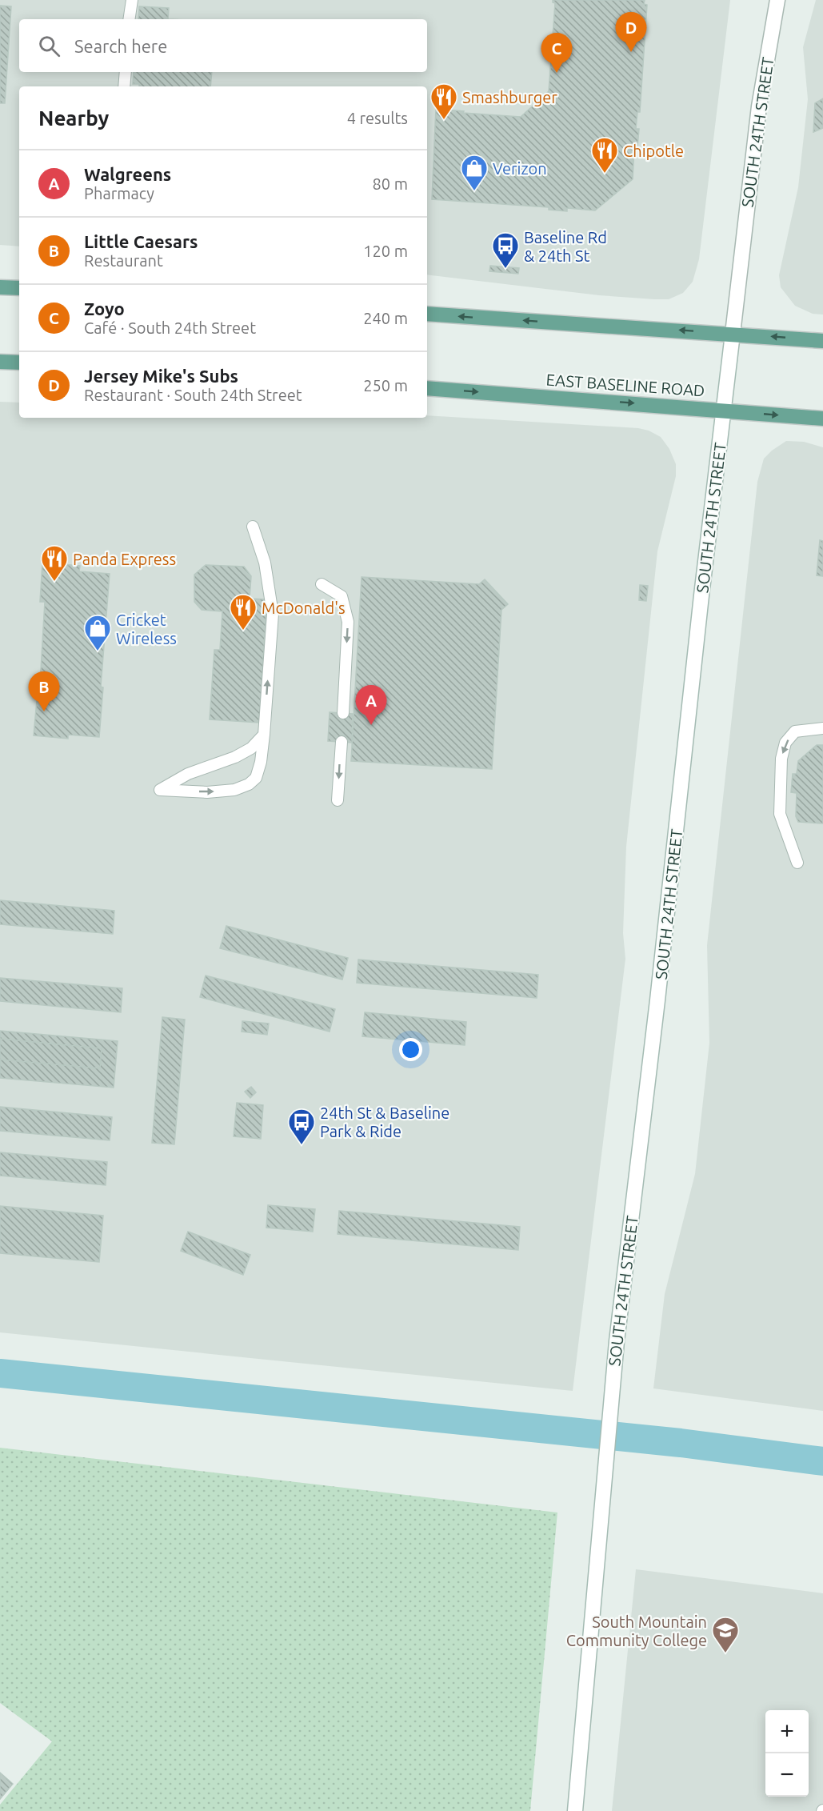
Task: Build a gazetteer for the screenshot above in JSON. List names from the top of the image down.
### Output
{
  "streets": {
    "main road": ["SOUTH 24TH STREET", "EAST BASELINE ROAD"]
  },
  "crossings": [
    ["SOUTH 24TH STREET", "EAST BASELINE ROAD"]
  ],
  "places": {
    "restaurant": [
      "Smashburger",
      "Chipotle",
      "Panda Express",
      "McDonald's"
    ],
    "shop": ["Verizon", "Cricket Wireless"],
    "bus stop": ["Baseline Rd & 24th St", "24th St & Baseline Park & Ride"],
    "school or university": ["South Mountain Community College"]
  },
  "page": {
    "pins": [
      "D",
      "C",
      "B",
      "A"
    ],
    "search": "Search here",
    "heading": ["Nearby", "4 results"],
    "list": [
      {
        "mark": "A",
        "name": "Walgreens",
        "note": "Pharmacy",
        "value": "80 m"
      },
      {
        "mark": "B",
        "name": "Little Caesars",
        "note": "Restaurant",
        "value": "120 m"
      },
      {
        "mark": "C",
        "name": "Zoyo",
        "note": "Café · South 24th Street",
        "value": "240 m"
      },
      {
        "mark": "D",
        "name": "Jersey Mike's Subs",
        "note": "Restaurant · South 24th Street",
        "value": "250 m"
      }
    ],
    "map_buttons": ["+", "−"]
  }
}
